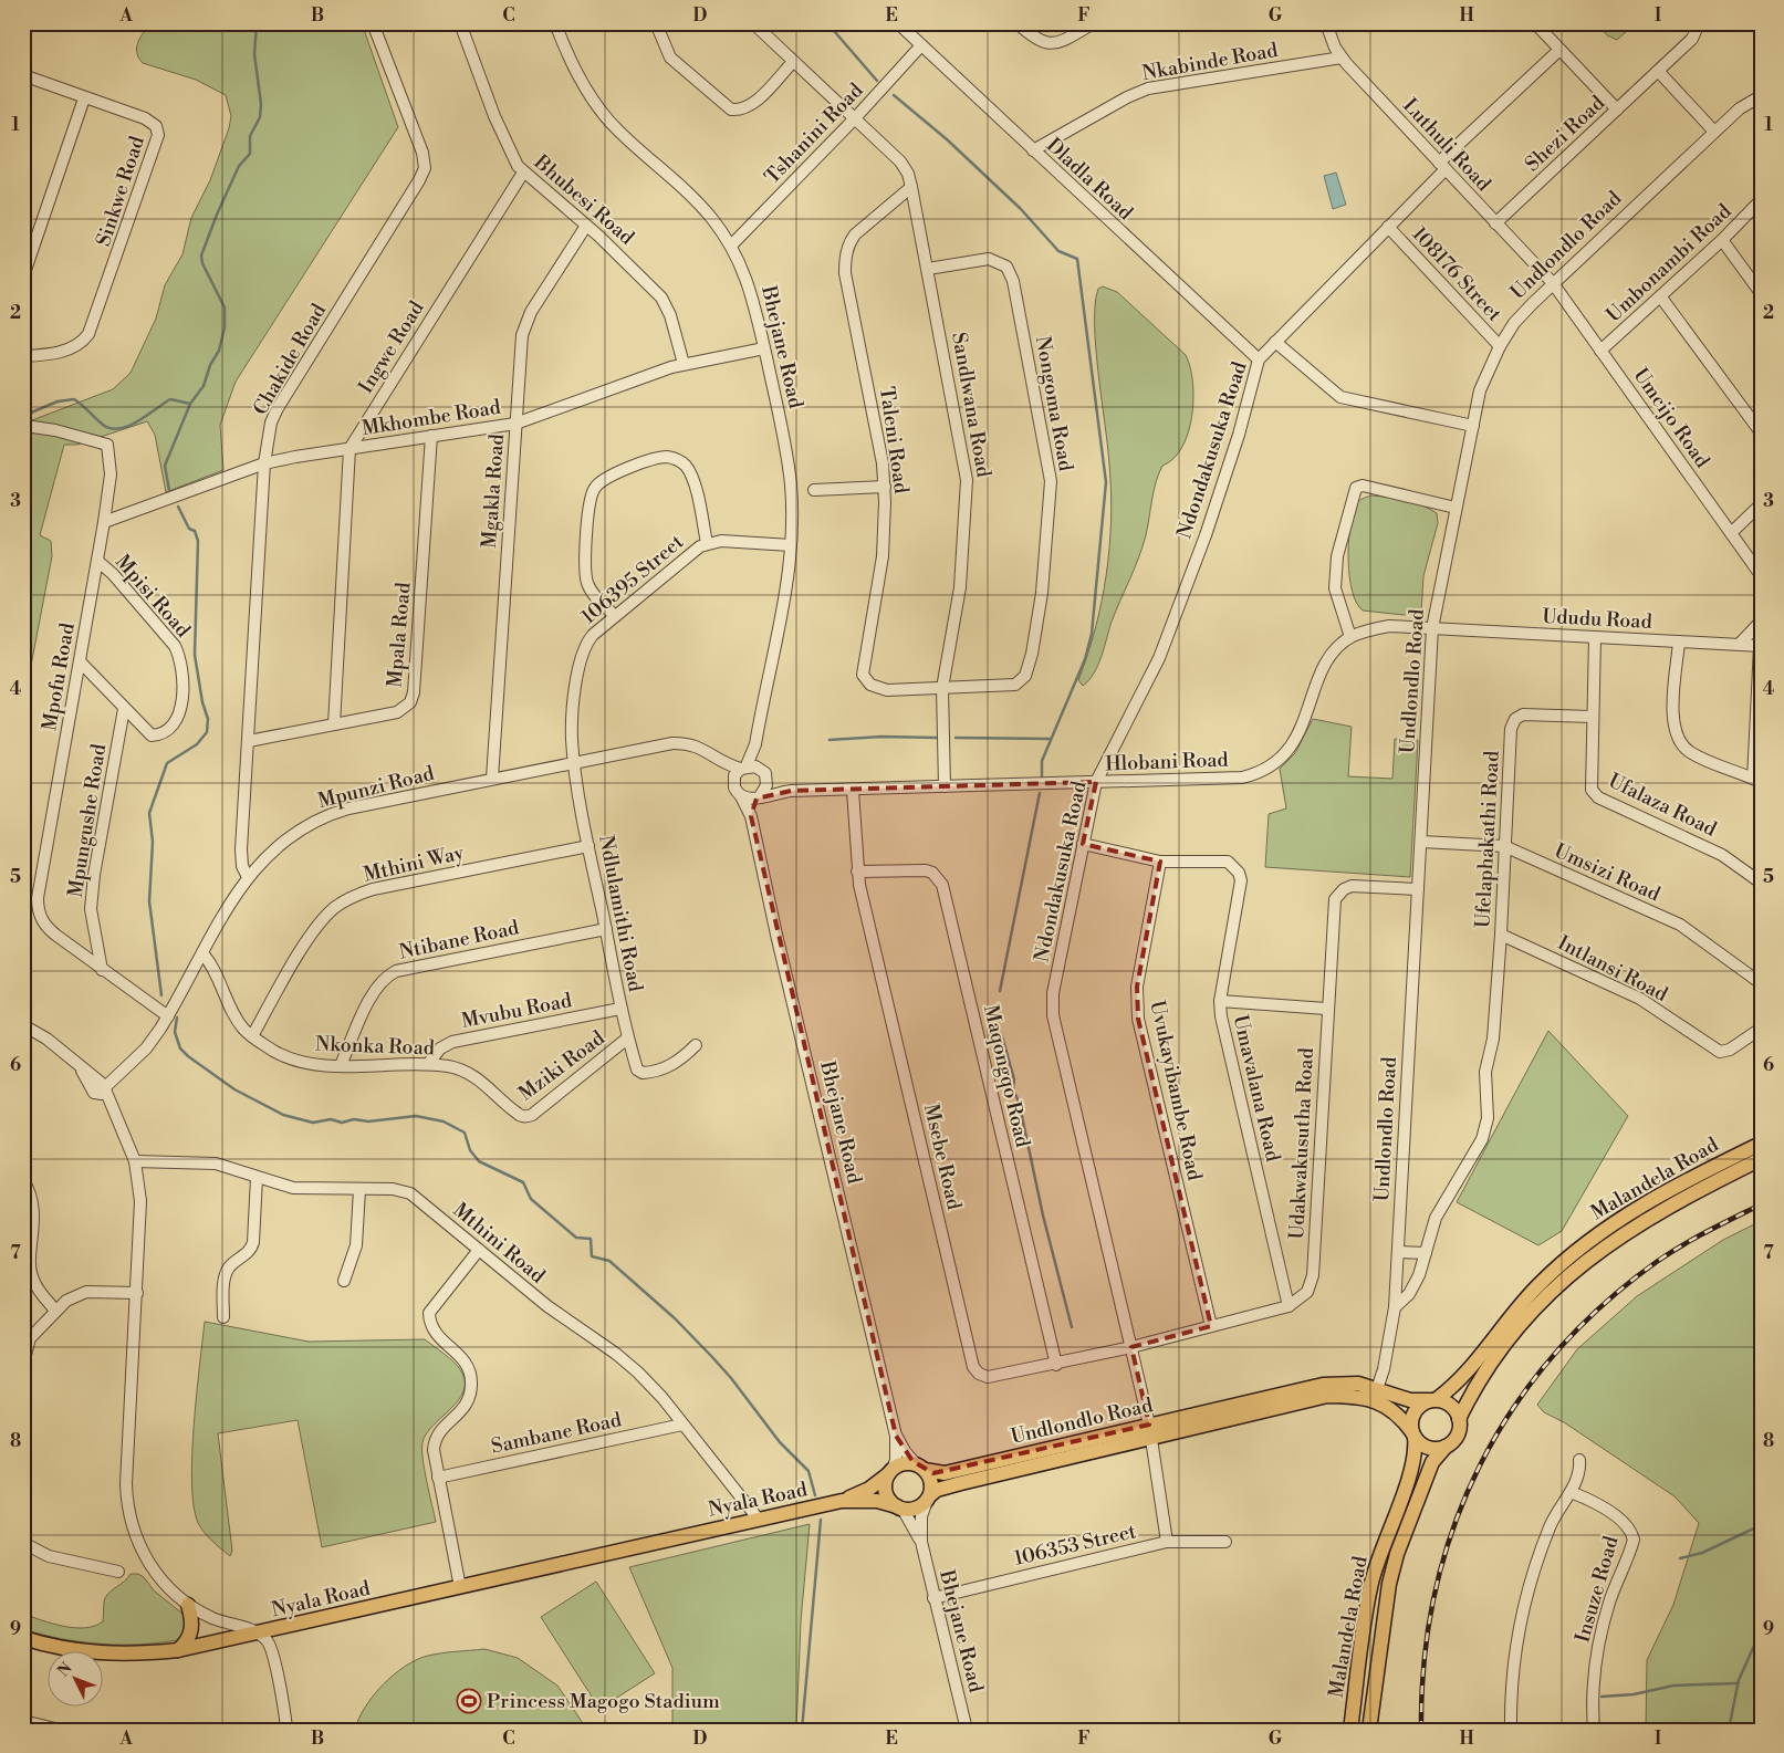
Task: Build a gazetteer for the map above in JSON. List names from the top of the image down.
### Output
{
  "streets": {
    "main road": ["Undlondlo Road", "Malandela Road", "Nyala Road"],
    "street": [
      "Nkabinde Road",
      "Tshanini Road",
      "Shezi Road",
      "Luthuli Road",
      "Dladla Road",
      "Sinkwe Road",
      "Bhubesi Road",
      "Umbonambi Road",
      "108176 Street",
      "Ingwe Road",
      "Bhejane Road",
      "Chakide Road",
      "Nongoma Road",
      "Sandlwana Road",
      "Mkhombe Road",
      "Umcijo Road",
      "Taleni Road",
      "Ndondakusuka Road",
      "Mgakla Road",
      "106395 Street",
      "Mpisi Road",
      "Ududu Road",
      "Mpala Road",
      "Mpofu Road",
      "Hlobani Road",
      "Mpunzi Road",
      "Ufalaza Road",
      "Mpungushe Road",
      "Ufelaphakathi Road",
      "Mthini Way",
      "Umsizi Road",
      "Ndlulamithi Road",
      "Ntibane Road",
      "Intlansi Road",
      "Mvubu Road",
      "Nkonka Road",
      "Mziki Road",
      "Maqongqo Road",
      "Umavalana Road",
      "Uvukayibambe Road",
      "Udakwakusutha Road",
      "Msebe Road",
      "Mthini Road",
      "Sambane Road",
      "106353 Street",
      "Insuze Road"
    ]
  },
  "crossings": [
    ["Nkabinde Road", "Luthuli Road"],
    ["Nkabinde Road", "Dladla Road"],
    ["Tshanini Road", "Dladla Road"],
    ["Tshanini Road", "Bhejane Road"],
    ["Tshanini Road", "Sandlwana Road"],
    ["Shezi Road", "Luthuli Road"],
    ["Luthuli Road", "Undlondlo Road"],
    ["Luthuli Road", "Umcijo Road"],
    ["Luthuli Road", "Ndondakusuka Road"],
    ["Dladla Road", "Ndondakusuka Road"],
    ["Bhubesi Road", "Ingwe Road"],
    ["Bhubesi Road", "Mkhombe Road"],
    ["Bhubesi Road", "Mgakla Road"],
    ["Undlondlo Road", "108176 Street"],
    ["Undlondlo Road", "Bhejane Road"],
    ["Undlondlo Road", "Umcijo Road"],
    ["Undlondlo Road", "Ndondakusuka Road"],
    ["Undlondlo Road", "Ududu Road"],
    ["Undlondlo Road", "Hlobani Road"],
    ["Undlondlo Road", "Ufelaphakathi Road"],
    ["Undlondlo Road", "Umsizi Road"],
    ["Undlondlo Road", "Udakwakusutha Road"],
    ["Undlondlo Road", "Malandela Road"],
    ["Undlondlo Road", "Nyala Road"],
    ["Umbonambi Road", "Umcijo Road"],
    ["108176 Street", "Ndondakusuka Road"],
    ["Ingwe Road", "Mkhombe Road"],
    ["Ingwe Road", "Mpala Road"],
    ["Bhejane Road", "Mkhombe Road"],
    ["Bhejane Road", "106395 Street"],
    ["Bhejane Road", "Hlobani Road"],
    ["Bhejane Road", "Mpunzi Road"],
    ["Bhejane Road", "Nyala Road"],
    ["Bhejane Road", "106353 Street"],
    ["Chakide Road", "Mkhombe Road"],
    ["Chakide Road", "Mpala Road"],
    ["Chakide Road", "Mpunzi Road"],
    ["Nongoma Road", "Sandlwana Road"],
    ["Nongoma Road", "Taleni Road"],
    ["Sandlwana Road", "Taleni Road"],
    ["Sandlwana Road", "Hlobani Road"],
    ["Mkhombe Road", "Mgakla Road"],
    ["Mkhombe Road", "Mpala Road"],
    ["Mkhombe Road", "Mpofu Road"],
    ["Ndondakusuka Road", "Hlobani Road"],
    ["Ndondakusuka Road", "Umavalana Road"],
    ["Ndondakusuka Road", "Udakwakusutha Road"],
    ["Ndondakusuka Road", "Msebe Road"],
    ["Ndondakusuka Road", "106353 Street"],
    ["Mgakla Road", "Mpunzi Road"],
    ["106395 Street", "Mpunzi Road"],
    ["106395 Street", "Ndlulamithi Road"],
    ["Mpisi Road", "Mpofu Road"],
    ["Mpisi Road", "Mpungushe Road"],
    ["Ududu Road", "Hlobani Road"],
    ["Ududu Road", "Ufalaza Road"],
    ["Mpofu Road", "Mpunzi Road"],
    ["Mpofu Road", "Mpungushe Road"],
    ["Hlobani Road", "Mpunzi Road"],
    ["Hlobani Road", "Msebe Road"],
    ["Mpunzi Road", "Ndlulamithi Road"],
    ["Mpunzi Road", "Nkonka Road"],
    ["Mpunzi Road", "Nyala Road"],
    ["Ufalaza Road", "Ufelaphakathi Road"],
    ["Ufelaphakathi Road", "Umsizi Road"],
    ["Ufelaphakathi Road", "Intlansi Road"],
    ["Mthini Way", "Ndlulamithi Road"],
    ["Mthini Way", "Nkonka Road"],
    ["Ndlulamithi Road", "Ntibane Road"],
    ["Ndlulamithi Road", "Mvubu Road"],
    ["Ndlulamithi Road", "Mziki Road"],
    ["Ntibane Road", "Nkonka Road"],
    ["Mvubu Road", "Nkonka Road"],
    ["Nkonka Road", "Mziki Road"],
    ["Maqongqo Road", "Msebe Road"],
    ["Umavalana Road", "Uvukayibambe Road"],
    ["Umavalana Road", "Udakwakusutha Road"],
    ["Uvukayibambe Road", "Udakwakusutha Road"],
    ["Udakwakusutha Road", "Msebe Road"],
    ["Mthini Road", "Sambane Road"],
    ["Mthini Road", "Nyala Road"]
  ],
  "places": {
    "sports": ["Princess Magogo Stadium"]
  },
  "north": "top left",
  "grid": {
    "columns": [
      "A",
      "B",
      "C",
      "D",
      "E",
      "F",
      "G",
      "H",
      "I"
    ],
    "rows": [
      "1",
      "2",
      "3",
      "4",
      "5",
      "6",
      "7",
      "8",
      "9"
    ]
  }
}
